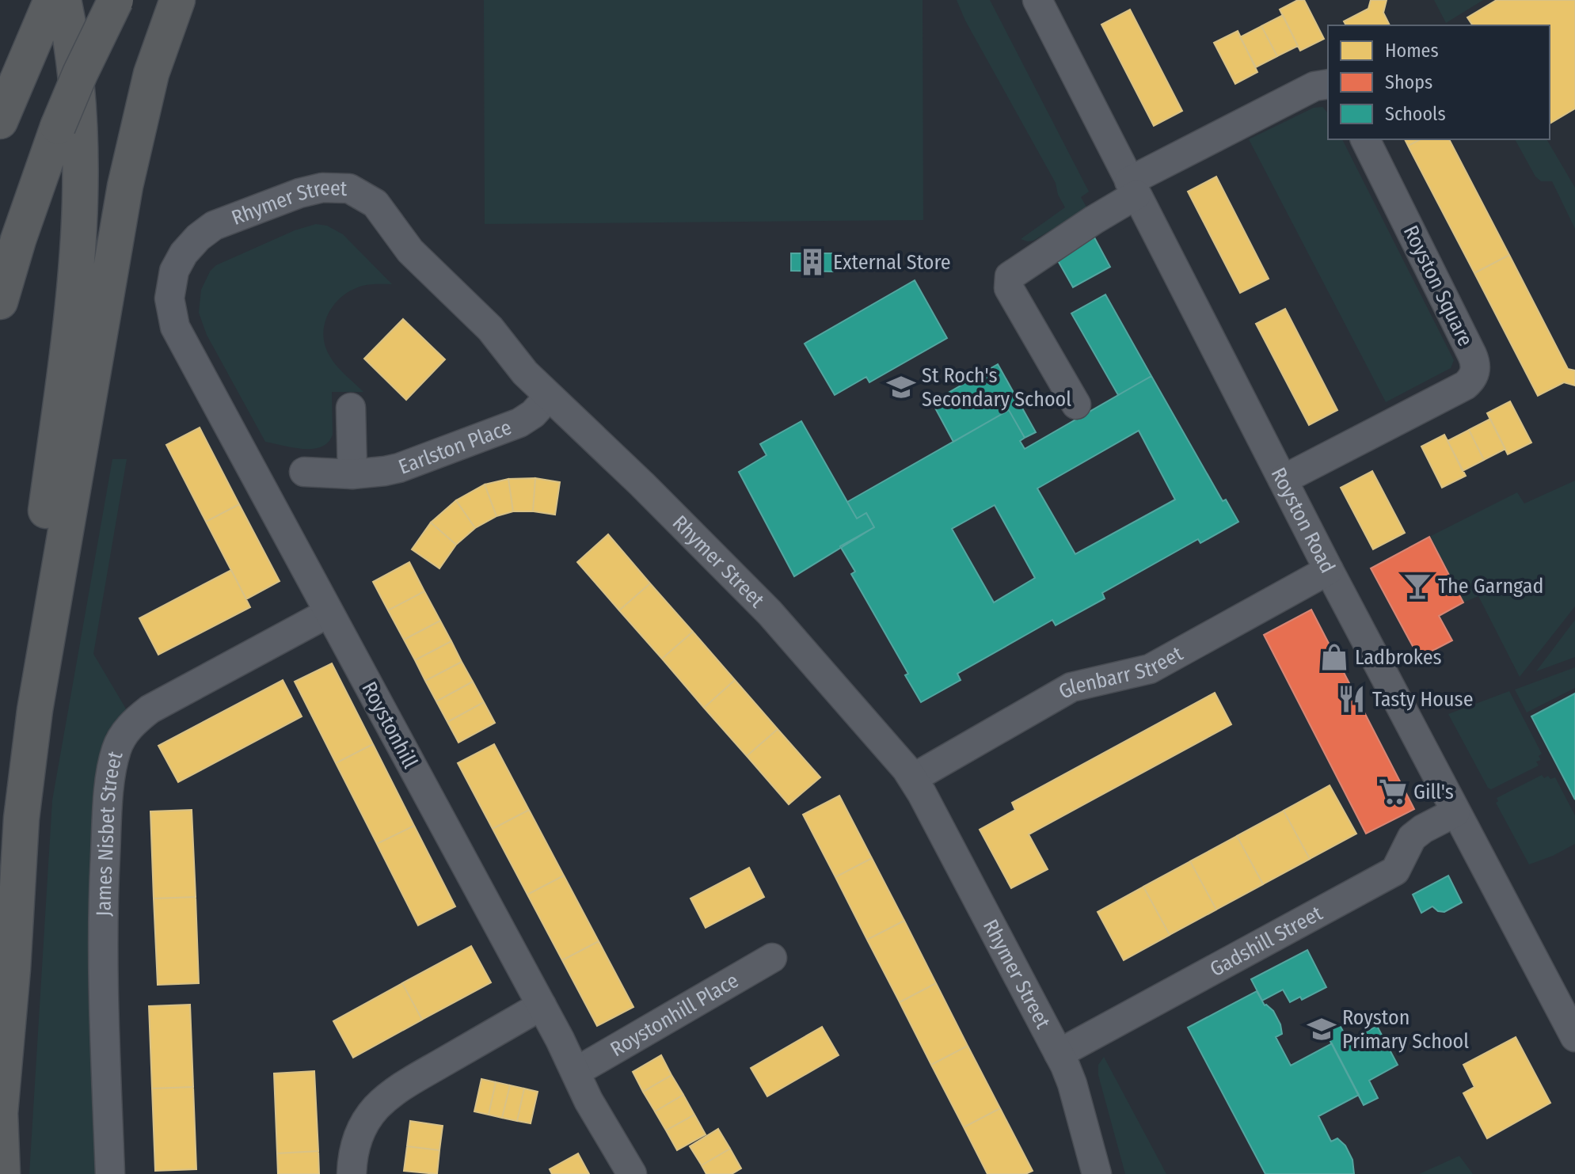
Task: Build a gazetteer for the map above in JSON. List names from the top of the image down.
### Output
{
  "streets": {
    "street": [
      "Rhymer Street",
      "Royston Square",
      "Earlston Place",
      "Royston Road",
      "Glenbarr Street",
      "Roystonhill",
      "James Nisbet Street",
      "Gadshill Street",
      "Roystonhill Place"
    ]
  },
  "crossings": [
    ["Rhymer Street", "Earlston Place"],
    ["Rhymer Street", "Glenbarr Street"],
    ["Rhymer Street", "Roystonhill"],
    ["Rhymer Street", "Gadshill Street"],
    ["Royston Square", "Royston Road"],
    ["Royston Road", "Glenbarr Street"],
    ["Royston Road", "Gadshill Street"],
    ["Roystonhill", "James Nisbet Street"],
    ["Roystonhill", "Roystonhill Place"]
  ],
  "places": {
    "building": ["External Store"],
    "school or university": ["St Roch's Secondary School", "Royston Primary School"],
    "bar": ["The Garngad"],
    "shop": ["Ladbrokes"],
    "restaurant": ["Tasty House"],
    "supermarket": ["Gill's"]
  },
  "legend": ["Homes", "Shops", "Schools"]
}
